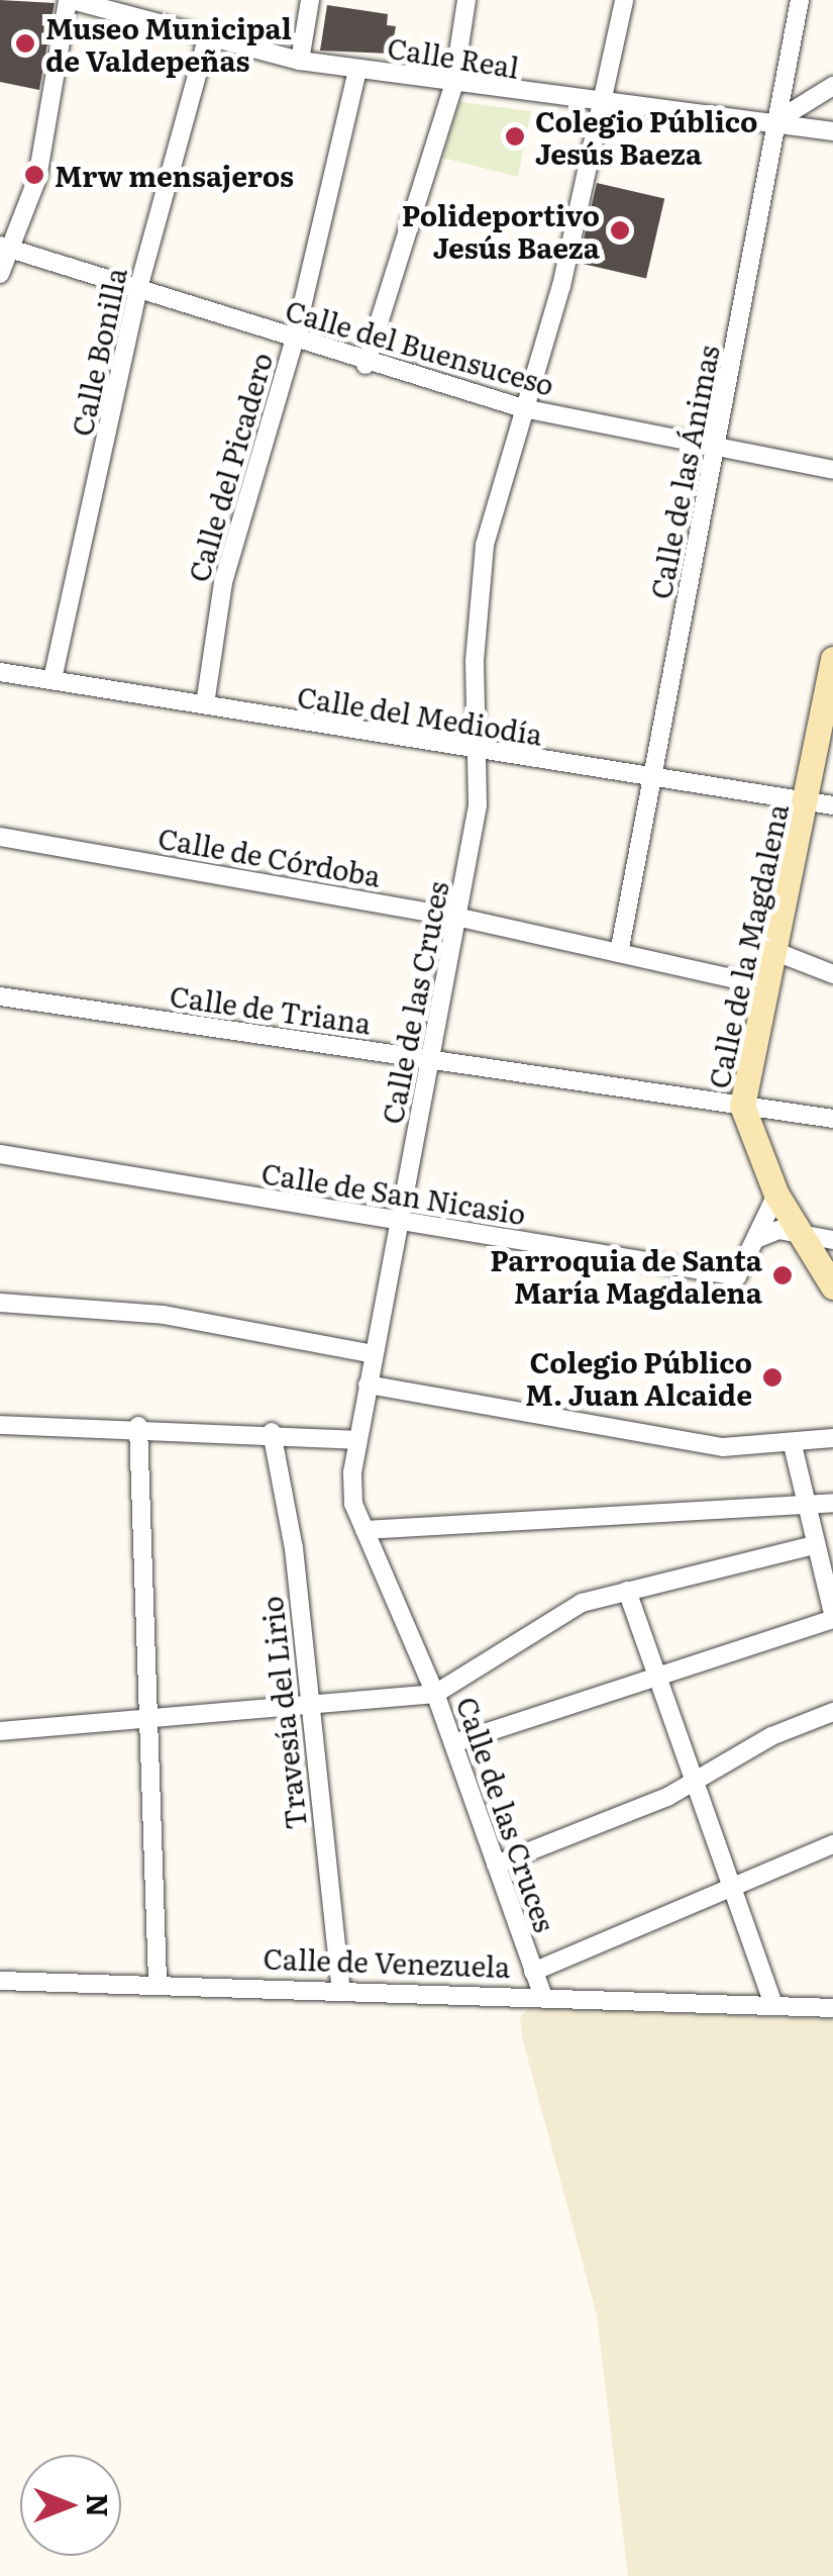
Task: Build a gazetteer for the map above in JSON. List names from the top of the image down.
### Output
{
  "streets": {
    "street": [
      "Calle Real",
      "Calle del Buensuceso",
      "Calle Bonilla",
      "Calle del Picadero",
      "Calle de las Ánimas",
      "Calle del Mediodía",
      "Calle de Córdoba",
      "Calle de la Magdalena",
      "Calle de las Cruces",
      "Calle de Triana",
      "Calle de San Nicasio",
      "Travesía del Lirio",
      "Calle de Venezuela"
    ]
  },
  "crossings": [
    ["Calle Real", "Calle Bonilla"],
    ["Calle Real", "Calle del Picadero"],
    ["Calle Real", "Calle de las Ánimas"],
    ["Calle Real", "Calle de las Cruces"],
    ["Calle del Buensuceso", "Calle Bonilla"],
    ["Calle del Buensuceso", "Calle del Picadero"],
    ["Calle del Buensuceso", "Calle de las Ánimas"],
    ["Calle del Buensuceso", "Calle de las Cruces"],
    ["Calle Bonilla", "Calle del Mediodía"],
    ["Calle del Picadero", "Calle del Mediodía"],
    ["Calle de las Ánimas", "Calle del Mediodía"],
    ["Calle de las Ánimas", "Calle de Córdoba"],
    ["Calle del Mediodía", "Calle de la Magdalena"],
    ["Calle del Mediodía", "Calle de las Cruces"],
    ["Calle de Córdoba", "Calle de la Magdalena"],
    ["Calle de Córdoba", "Calle de las Cruces"],
    ["Calle de la Magdalena", "Calle de Triana"],
    ["Calle de las Cruces", "Calle de Triana"],
    ["Calle de las Cruces", "Calle de San Nicasio"],
    ["Calle de las Cruces", "Calle de Venezuela"],
    ["Travesía del Lirio", "Calle de Venezuela"]
  ],
  "places": [
    "Museo Municipal de Valdepeñas",
    "Colegio Público Jesús Baeza",
    "Mrw mensajeros",
    "Polideportivo Jesús Baeza",
    "Parroquia de Santa María Magdalena",
    "Colegio Público M. Juan Alcaide"
  ],
  "north": "right"
}
